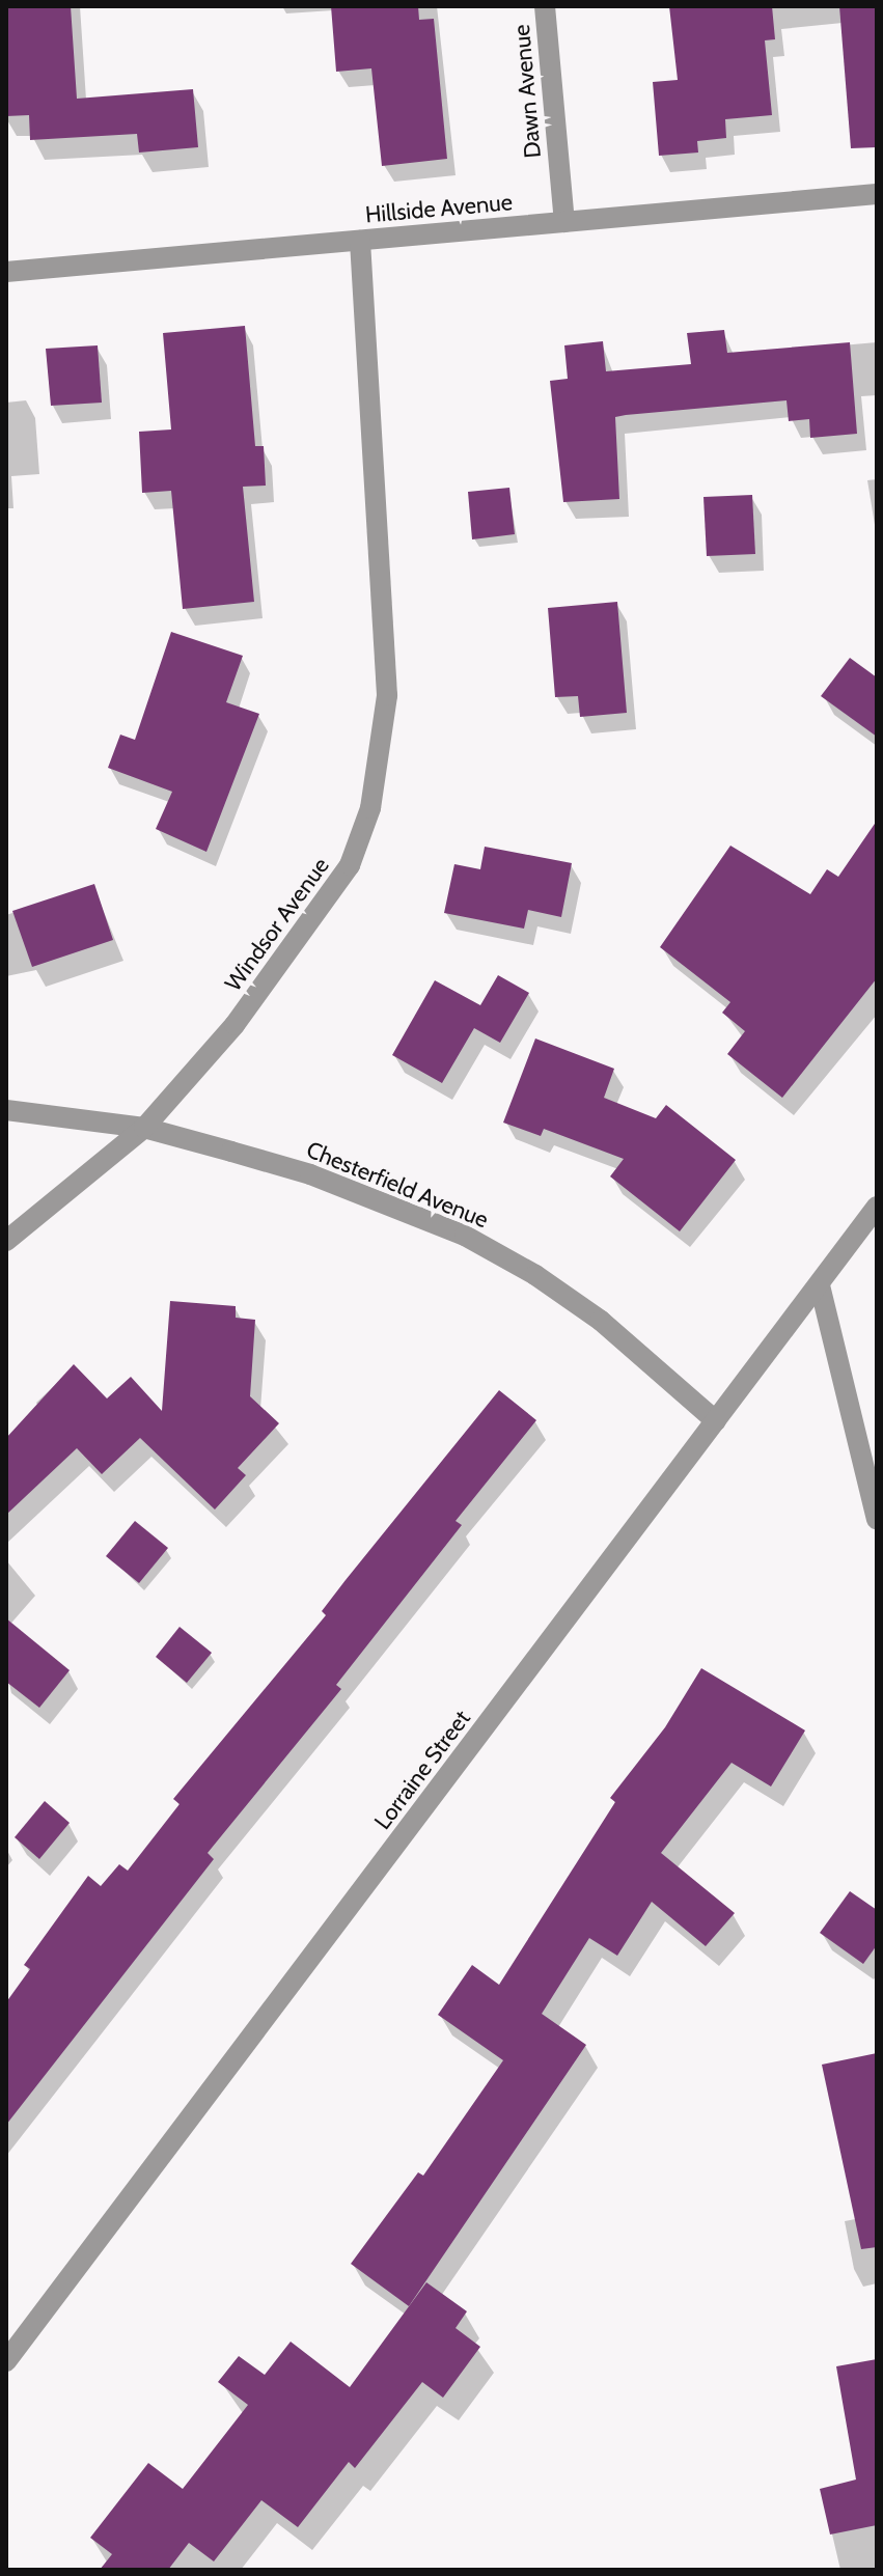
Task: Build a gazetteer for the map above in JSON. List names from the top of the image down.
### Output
{
  "streets": {
    "street": [
      "Dawn Avenue",
      "Hillside Avenue",
      "Windsor Avenue",
      "Chesterfield Avenue",
      "Lorraine Street"
    ]
  },
  "crossings": [
    ["Dawn Avenue", "Hillside Avenue"],
    ["Hillside Avenue", "Windsor Avenue"],
    ["Windsor Avenue", "Chesterfield Avenue"],
    ["Chesterfield Avenue", "Lorraine Street"]
  ]
}
